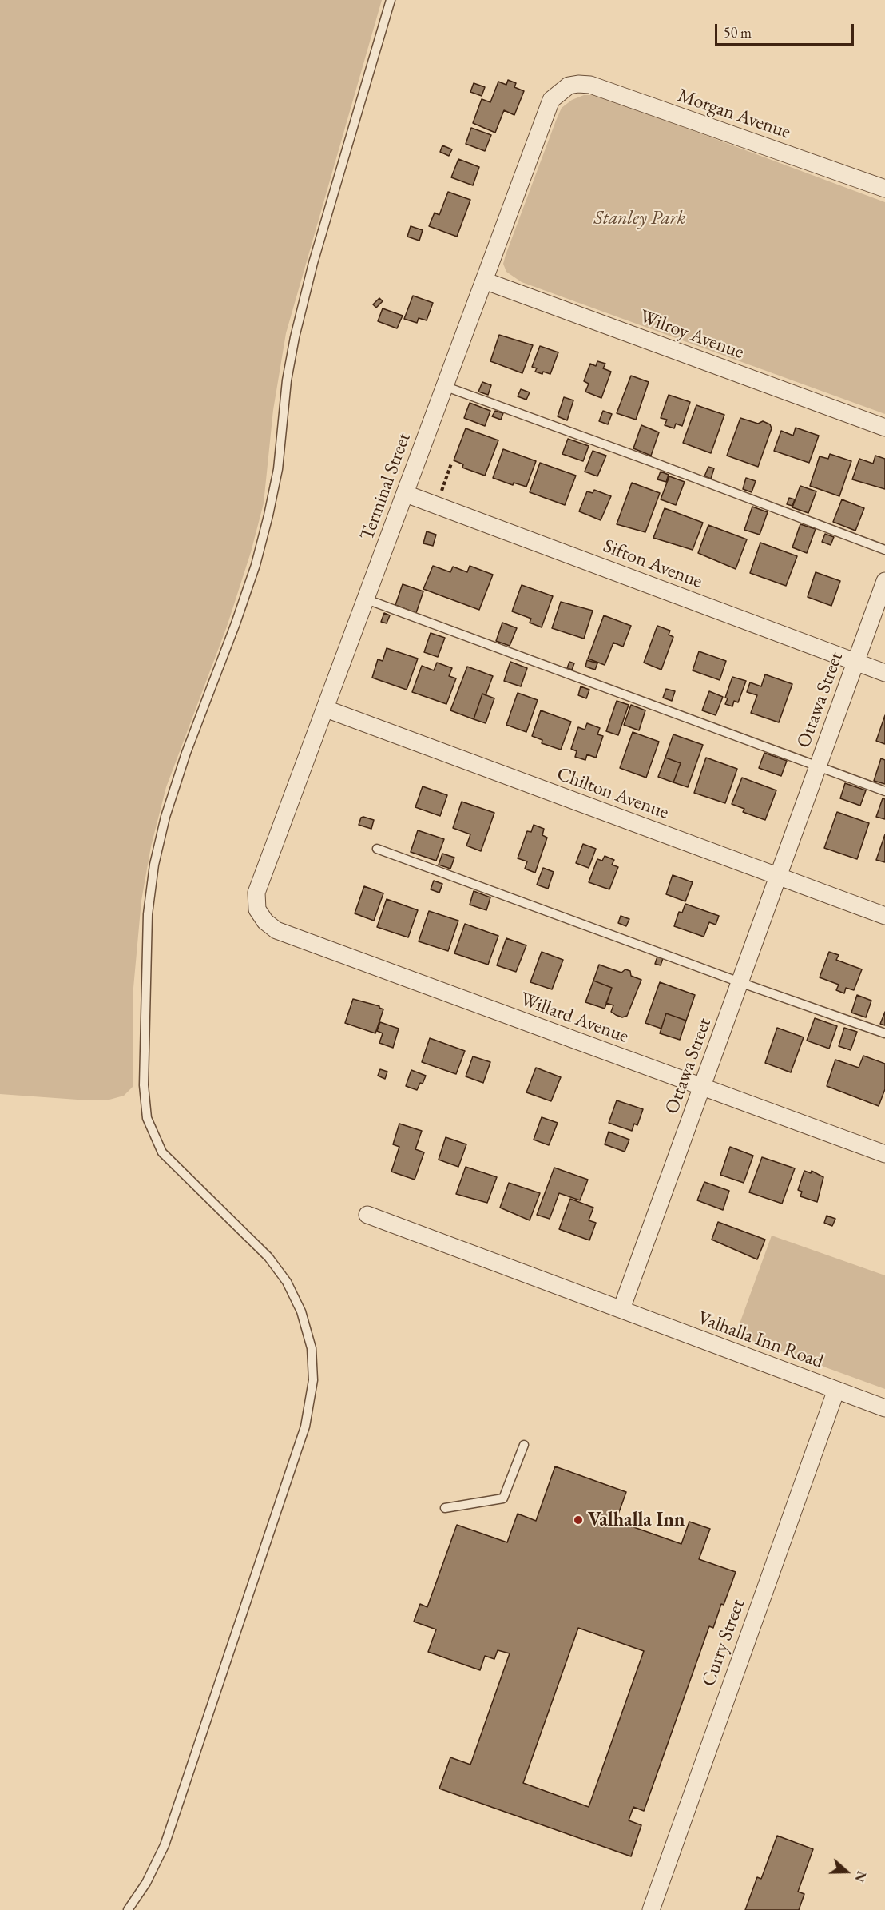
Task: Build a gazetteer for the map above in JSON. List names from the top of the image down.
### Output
{
  "streets": {
    "street": [
      "Morgan Avenue",
      "Wilroy Avenue",
      "Terminal Street",
      "Sifton Avenue",
      "Ottawa Street",
      "Chilton Avenue",
      "Willard Avenue",
      "Valhalla Inn Road",
      "Curry Street"
    ]
  },
  "crossings": [
    ["Morgan Avenue", "Terminal Street"],
    ["Wilroy Avenue", "Terminal Street"],
    ["Terminal Street", "Sifton Avenue"],
    ["Terminal Street", "Chilton Avenue"],
    ["Terminal Street", "Willard Avenue"],
    ["Sifton Avenue", "Ottawa Street"],
    ["Ottawa Street", "Chilton Avenue"],
    ["Ottawa Street", "Willard Avenue"],
    ["Ottawa Street", "Valhalla Inn Road"],
    ["Valhalla Inn Road", "Curry Street"]
  ],
  "parks": ["Stanley Park"],
  "places": ["Valhalla Inn"],
  "scale_bar": "50 m",
  "north": "right"
}
